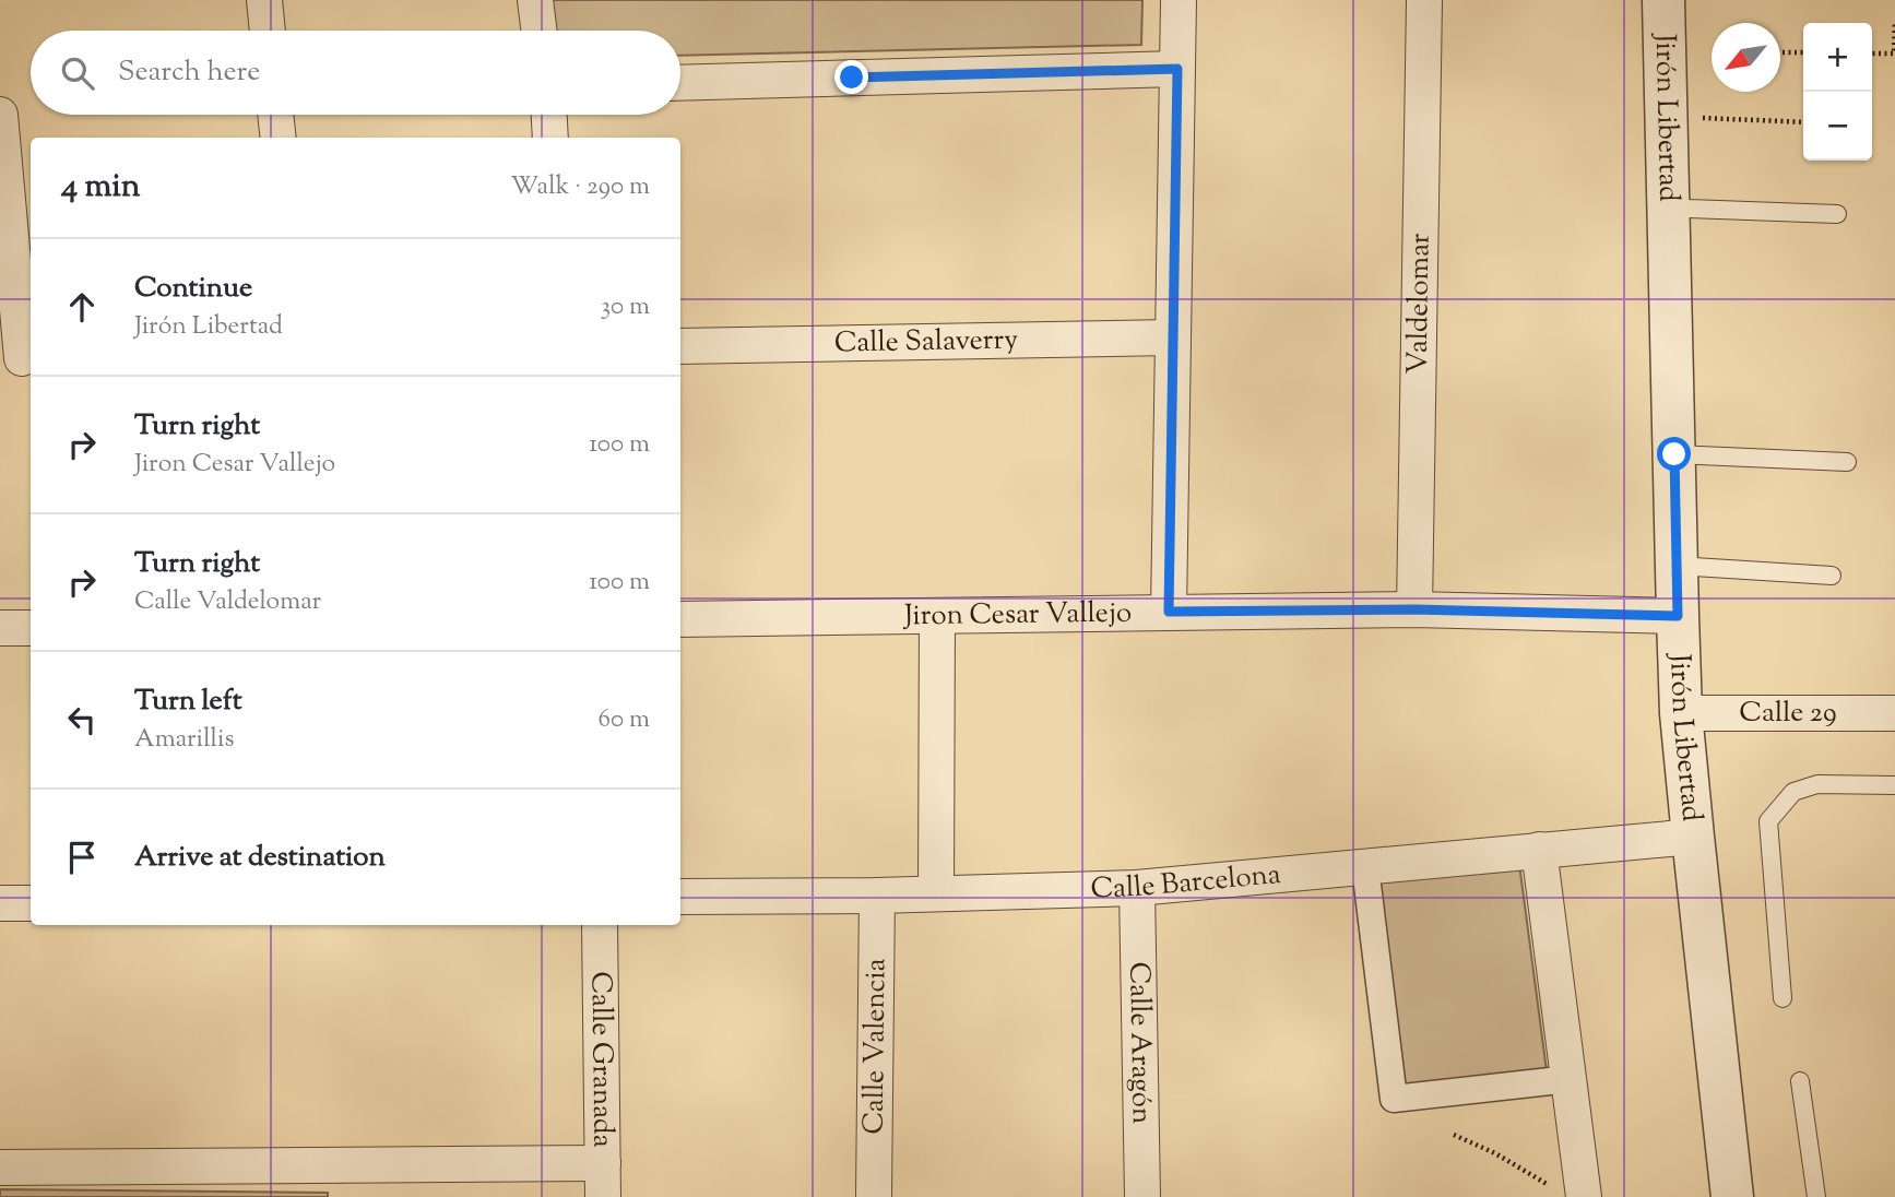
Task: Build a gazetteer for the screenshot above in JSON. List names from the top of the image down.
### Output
{
  "streets": {
    "street": [
      "Jirón Libertad",
      "Valdelomar",
      "Calle Salaverry",
      "Jiron Cesar Vallejo",
      "Calle 29",
      "Calle Barcelona",
      "Calle Aragón",
      "Calle Valencia",
      "Calle Granada"
    ]
  },
  "crossings": [
    ["Jirón Libertad", "Jiron Cesar Vallejo"],
    ["Jirón Libertad", "Calle 29"],
    ["Jirón Libertad", "Calle Barcelona"],
    ["Valdelomar", "Jiron Cesar Vallejo"],
    ["Calle Barcelona", "Calle Aragón"],
    ["Calle Barcelona", "Calle Valencia"]
  ],
  "north": "bottom left",
  "page": {
    "map_buttons": ["+", "−"],
    "search": "Search here",
    "heading": ["4 min", "Walk · 290 m"],
    "list": [
      ["Continue", "Jirón Libertad", "30 m"],
      ["Turn right", "Jiron Cesar Vallejo", "100 m"],
      ["Turn right", "Calle Valdelomar", "100 m"],
      ["Turn left", "Amarillis", "60 m"],
      "Arrive at destination"
    ]
  }
}
